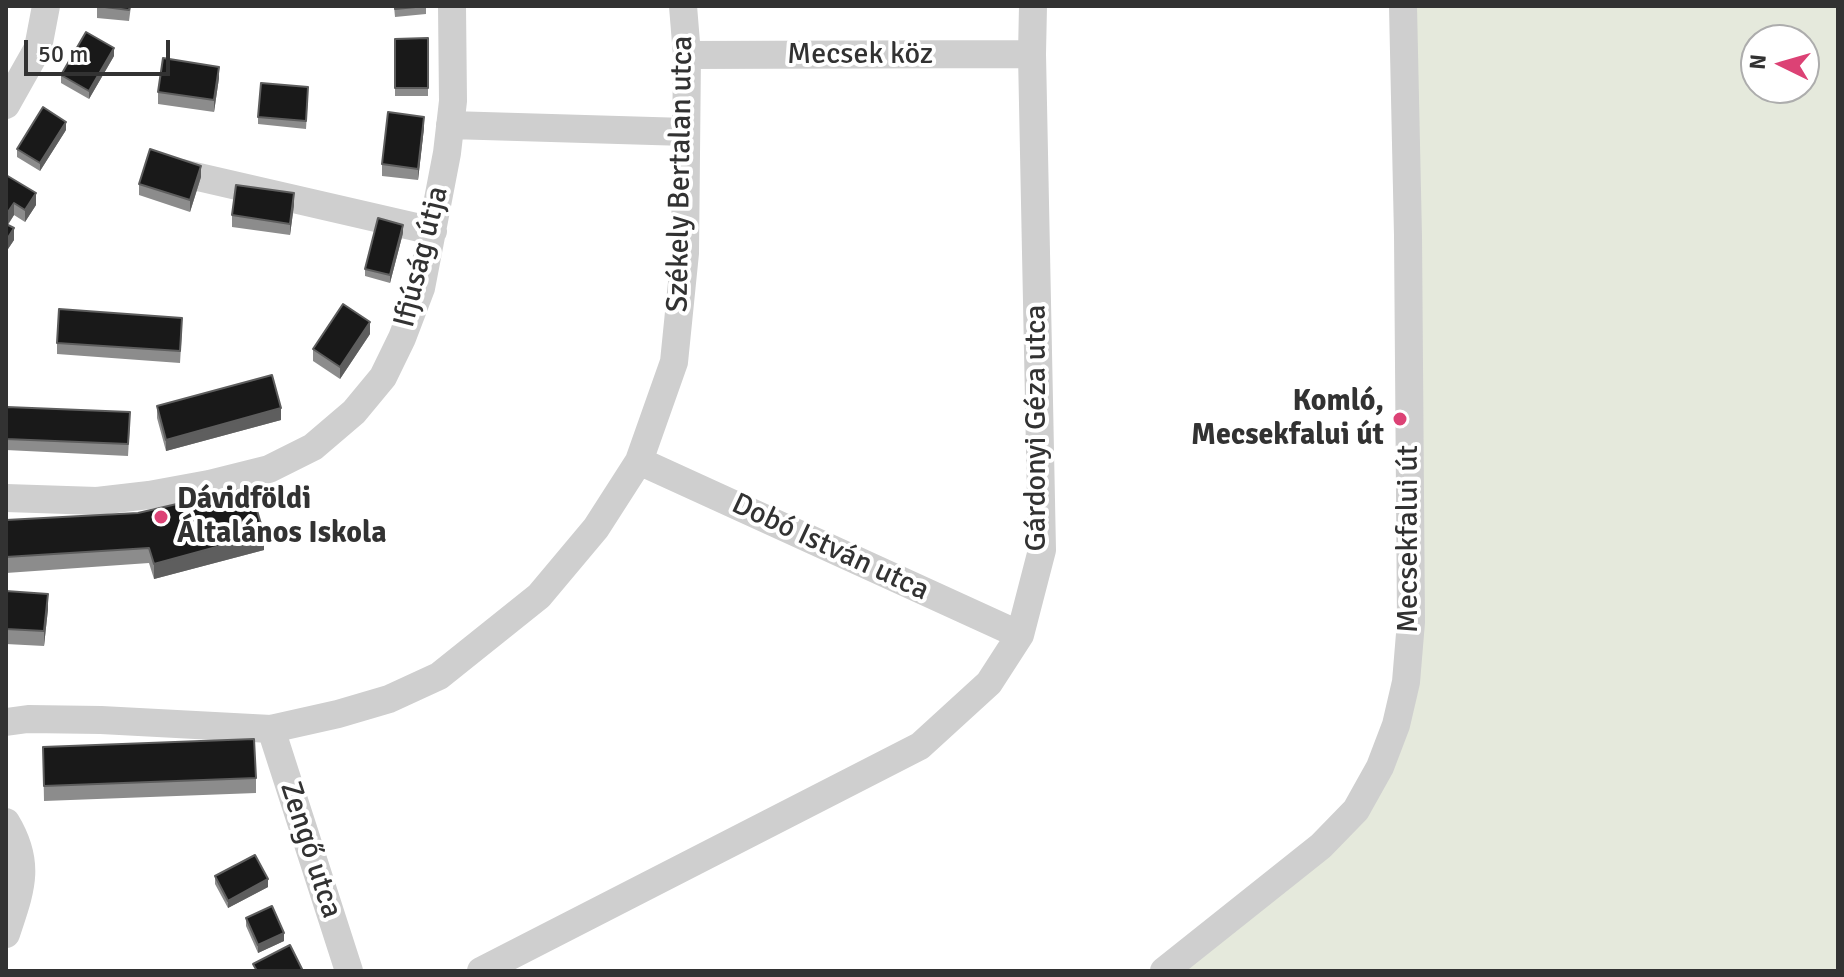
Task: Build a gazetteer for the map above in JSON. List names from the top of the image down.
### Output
{
  "streets": {
    "street": [
      "Mecsek köz",
      "Székely Bertalan utca",
      "Ifjúság útja",
      "Gárdonyi Géza utca",
      "Mecsekfalui út",
      "Dobó István utca",
      "Zengő utca"
    ]
  },
  "crossings": [
    ["Mecsek köz", "Székely Bertalan utca"],
    ["Mecsek köz", "Gárdonyi Géza utca"],
    ["Székely Bertalan utca", "Dobó István utca"],
    ["Székely Bertalan utca", "Zengő utca"],
    ["Gárdonyi Géza utca", "Dobó István utca"]
  ],
  "places": ["Komló, Mecsekfalui út", "Dávidföldi Általános Iskola"],
  "scale_bar": "50 m",
  "north": "left"
}
